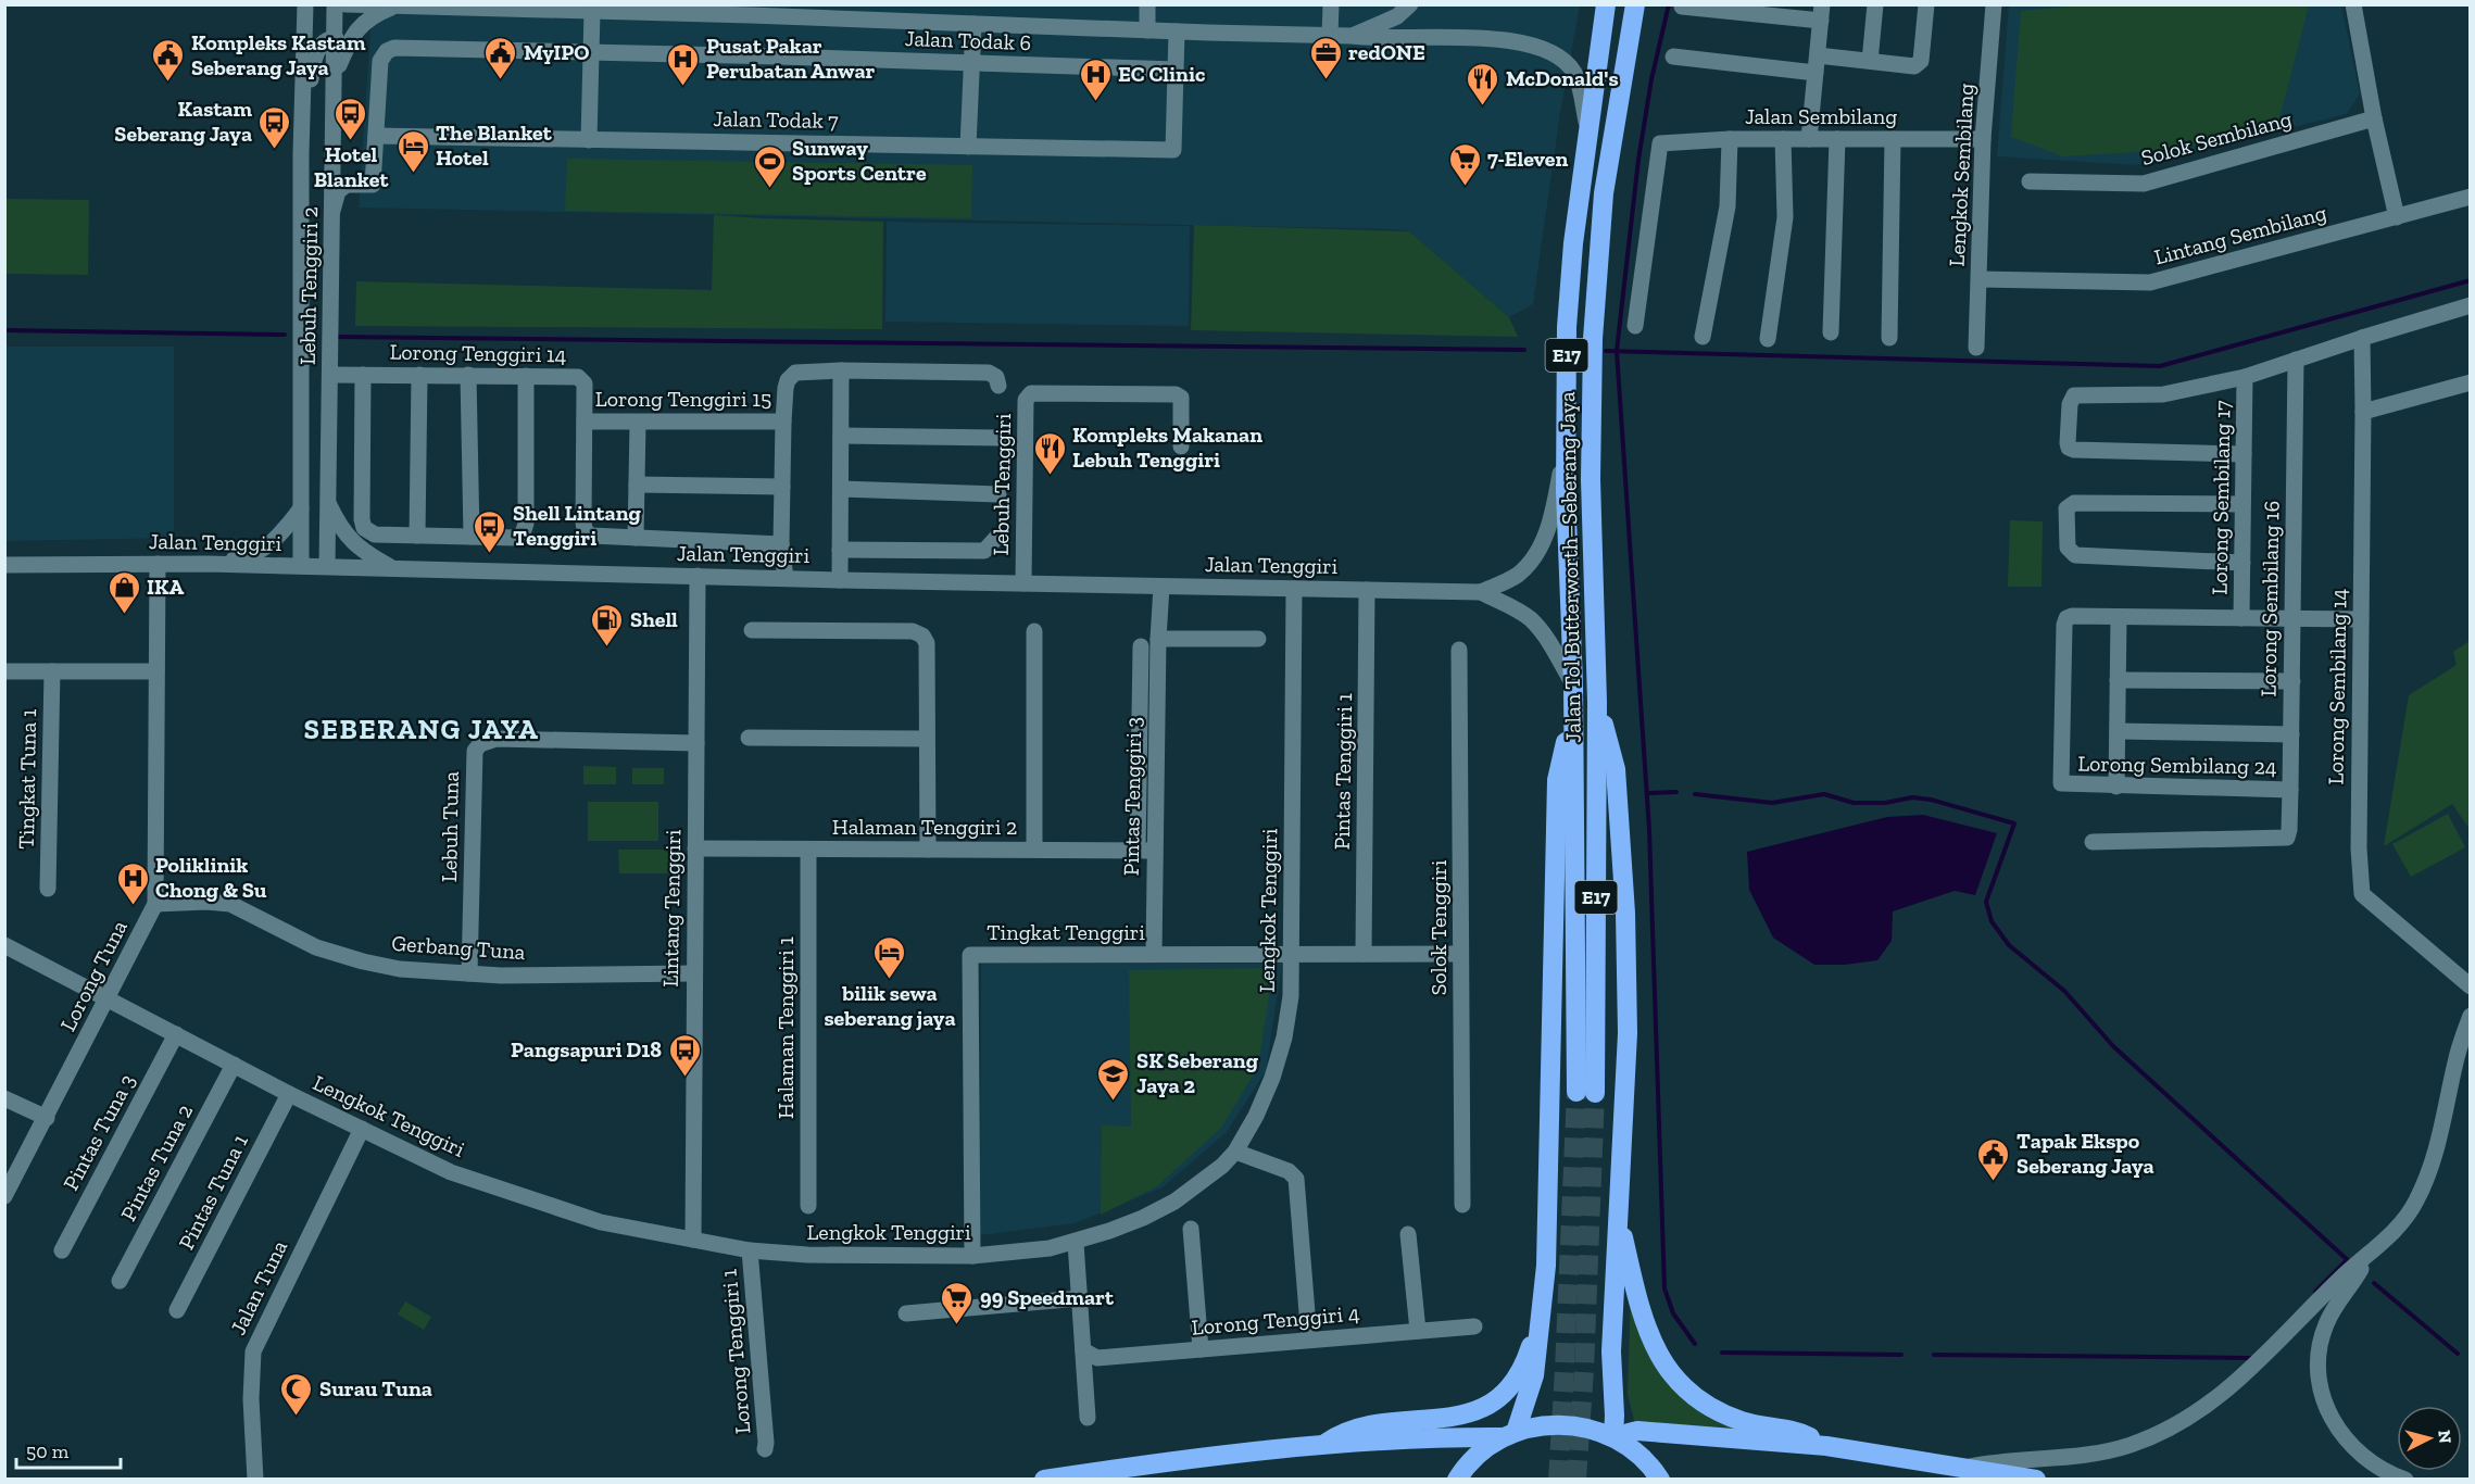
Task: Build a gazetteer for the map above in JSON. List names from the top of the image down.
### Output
{
  "streets": {
    "highway": ["E17", "Jalan Tol Butterworth–Seberang Jaya"],
    "street": [
      "Jalan Todak 6",
      "Jalan Sembilang",
      "Jalan Todak 7",
      "Solok Sembilang",
      "Lengkok Sembilang",
      "Lintang Sembilang",
      "Lebuh Tenggiri 2",
      "Lorong Tenggiri 14",
      "Lorong Tenggiri 15",
      "Lebuh Tenggiri",
      "Lorong Sembilang 17",
      "Jalan Tenggiri",
      "Lorong Sembilang 16",
      "Lorong Sembilang 14",
      "Lorong Sembilang 24",
      "Pintas Tenggiri 1",
      "Tingkat Tuna 1",
      "Pintas Tenggiri 3",
      "Lebuh Tuna",
      "Halaman Tenggiri 2",
      "Lintang Tenggiri",
      "Lengkok Tenggiri",
      "Solok Tenggiri",
      "Tingkat Tenggiri",
      "Gerbang Tuna",
      "Lorong Tuna",
      "Halaman Tenggiri 1",
      "Pintas Tuna 3",
      "Pintas Tuna 2",
      "Pintas Tuna 1",
      "Jalan Tuna",
      "Lorong Tenggiri 4",
      "Lorong Tenggiri 1"
    ]
  },
  "crossings": [
    ["Jalan Todak 6", "Jalan Todak 7"],
    ["Jalan Todak 6", "Lebuh Tenggiri 2"],
    ["Jalan Sembilang", "Lengkok Sembilang"],
    ["Lengkok Sembilang", "Lintang Sembilang"],
    ["Lebuh Tenggiri 2", "Lorong Tenggiri 14"],
    ["Lebuh Tenggiri 2", "Jalan Tenggiri"],
    ["Lorong Tenggiri 14", "Lorong Tenggiri 15"],
    ["Lebuh Tenggiri", "Jalan Tenggiri"],
    ["Jalan Tenggiri", "Pintas Tenggiri 1"],
    ["Jalan Tenggiri", "Pintas Tenggiri 3"],
    ["Jalan Tenggiri", "Lintang Tenggiri"],
    ["Jalan Tenggiri", "Lengkok Tenggiri"],
    ["Jalan Tenggiri", "Lorong Tuna"],
    ["Lorong Sembilang 16", "Lorong Sembilang 24"],
    ["Pintas Tenggiri 1", "Tingkat Tenggiri"],
    ["Pintas Tenggiri 3", "Halaman Tenggiri 2"],
    ["Pintas Tenggiri 3", "Tingkat Tenggiri"],
    ["Lebuh Tuna", "Lintang Tenggiri"],
    ["Lebuh Tuna", "Gerbang Tuna"],
    ["Halaman Tenggiri 2", "Lintang Tenggiri"],
    ["Halaman Tenggiri 2", "Halaman Tenggiri 1"],
    ["Lintang Tenggiri", "Lengkok Tenggiri"],
    ["Lintang Tenggiri", "Gerbang Tuna"],
    ["Lengkok Tenggiri", "Tingkat Tenggiri"],
    ["Lengkok Tenggiri", "Lorong Tuna"],
    ["Lengkok Tenggiri", "Pintas Tuna 3"],
    ["Lengkok Tenggiri", "Pintas Tuna 2"],
    ["Lengkok Tenggiri", "Pintas Tuna 1"],
    ["Lengkok Tenggiri", "Jalan Tuna"],
    ["Lengkok Tenggiri", "Lorong Tenggiri 1"],
    ["Solok Tenggiri", "Tingkat Tenggiri"],
    ["Gerbang Tuna", "Lorong Tuna"]
  ],
  "districts": ["SEBERANG JAYA"],
  "places": {
    "public building": ["MyIPO", "Kompleks Kastam Seberang Jaya", "Tapak Ekspo Seberang Jaya"],
    "office": ["redONE"],
    "hospital": ["Pusat Pakar Perubatan Anwar", "EC Clinic", "Poliklinik Chong & Su"],
    "restaurant": ["McDonald's", "Kompleks Makanan Lebuh Tenggiri"],
    "bus stop": [
      "Hotel Blanket",
      "Kastam Seberang Jaya",
      "Shell Lintang Tenggiri",
      "Pangsapuri D18"
    ],
    "hotel": ["The Blanket Hotel", "bilik sewa seberang jaya"],
    "supermarket": ["7-Eleven", "99 Speedmart"],
    "sports": ["Sunway Sports Centre"],
    "shop": ["IKA"],
    "fuel station": ["Shell"],
    "school or university": ["SK Seberang Jaya 2"],
    "mosque": ["Surau Tuna"]
  },
  "scale_bar": "50 m",
  "north": "right"
}
